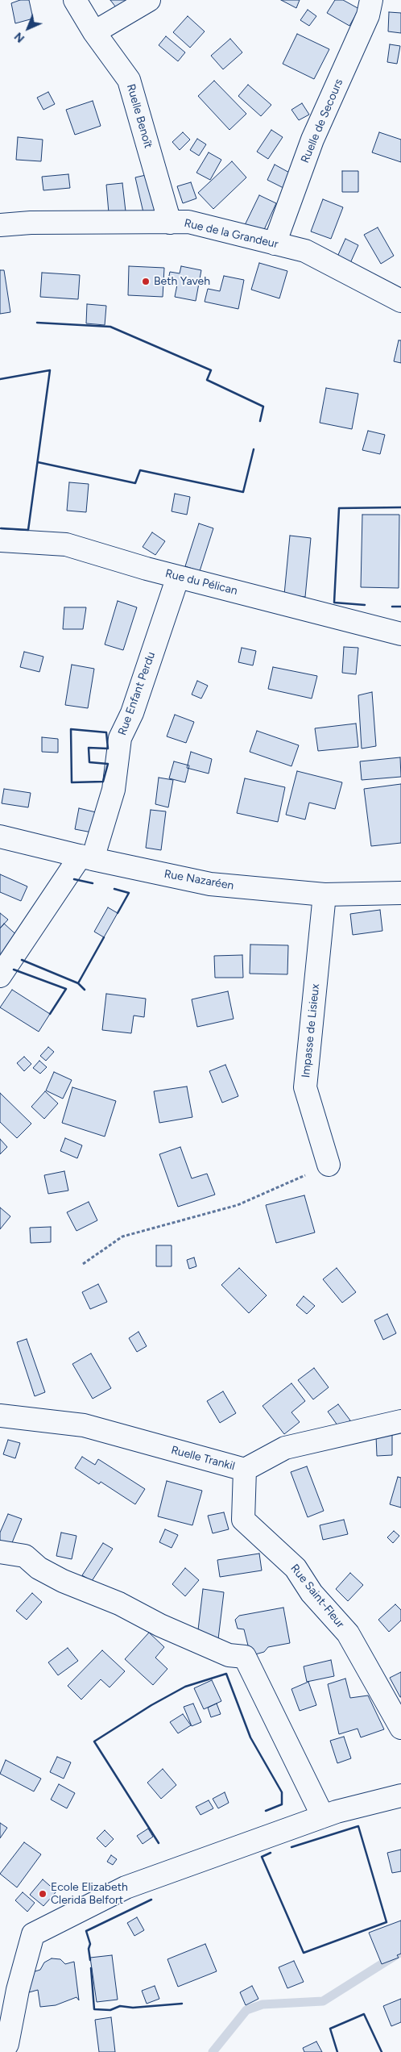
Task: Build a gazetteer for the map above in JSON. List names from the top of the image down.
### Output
{
  "streets": {
    "street": [
      "Ruelle Benoît",
      "Ruelle de Secours",
      "Rue de la Grandeur",
      "Rue du Pélican",
      "Rue Enfant Perdu",
      "Rue Nazaréen",
      "Impasse de Lisieux",
      "Ruelle Trankil",
      "Rue Saint-Fleur"
    ]
  },
  "crossings": [
    ["Ruelle Benoît", "Rue de la Grandeur"],
    ["Ruelle de Secours", "Rue de la Grandeur"],
    ["Rue du Pélican", "Rue Enfant Perdu"],
    ["Rue Enfant Perdu", "Rue Nazaréen"],
    ["Rue Nazaréen", "Impasse de Lisieux"],
    ["Ruelle Trankil", "Rue Saint-Fleur"]
  ],
  "places": ["Beth Yaveh", "Ecole Elizabeth Clerida Belfort"],
  "north": "bottom left"
}
